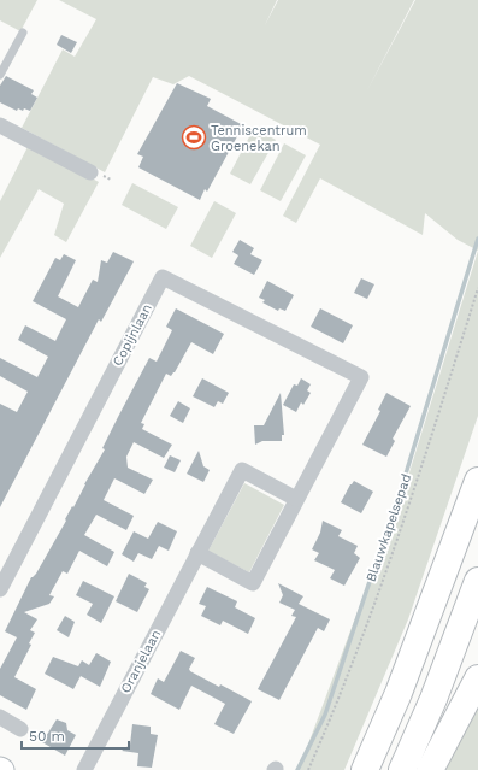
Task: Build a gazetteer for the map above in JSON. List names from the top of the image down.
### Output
{
  "streets": {
    "street": ["Copijnlaan", "Oranjelaan"],
    "path": ["Blauwkapelsepad"]
  },
  "crossings": [
    ["Copijnlaan", "Oranjelaan"]
  ],
  "places": {
    "sports": ["Tenniscentrum Groenekan"]
  },
  "scale_bar": "50 m"
}
